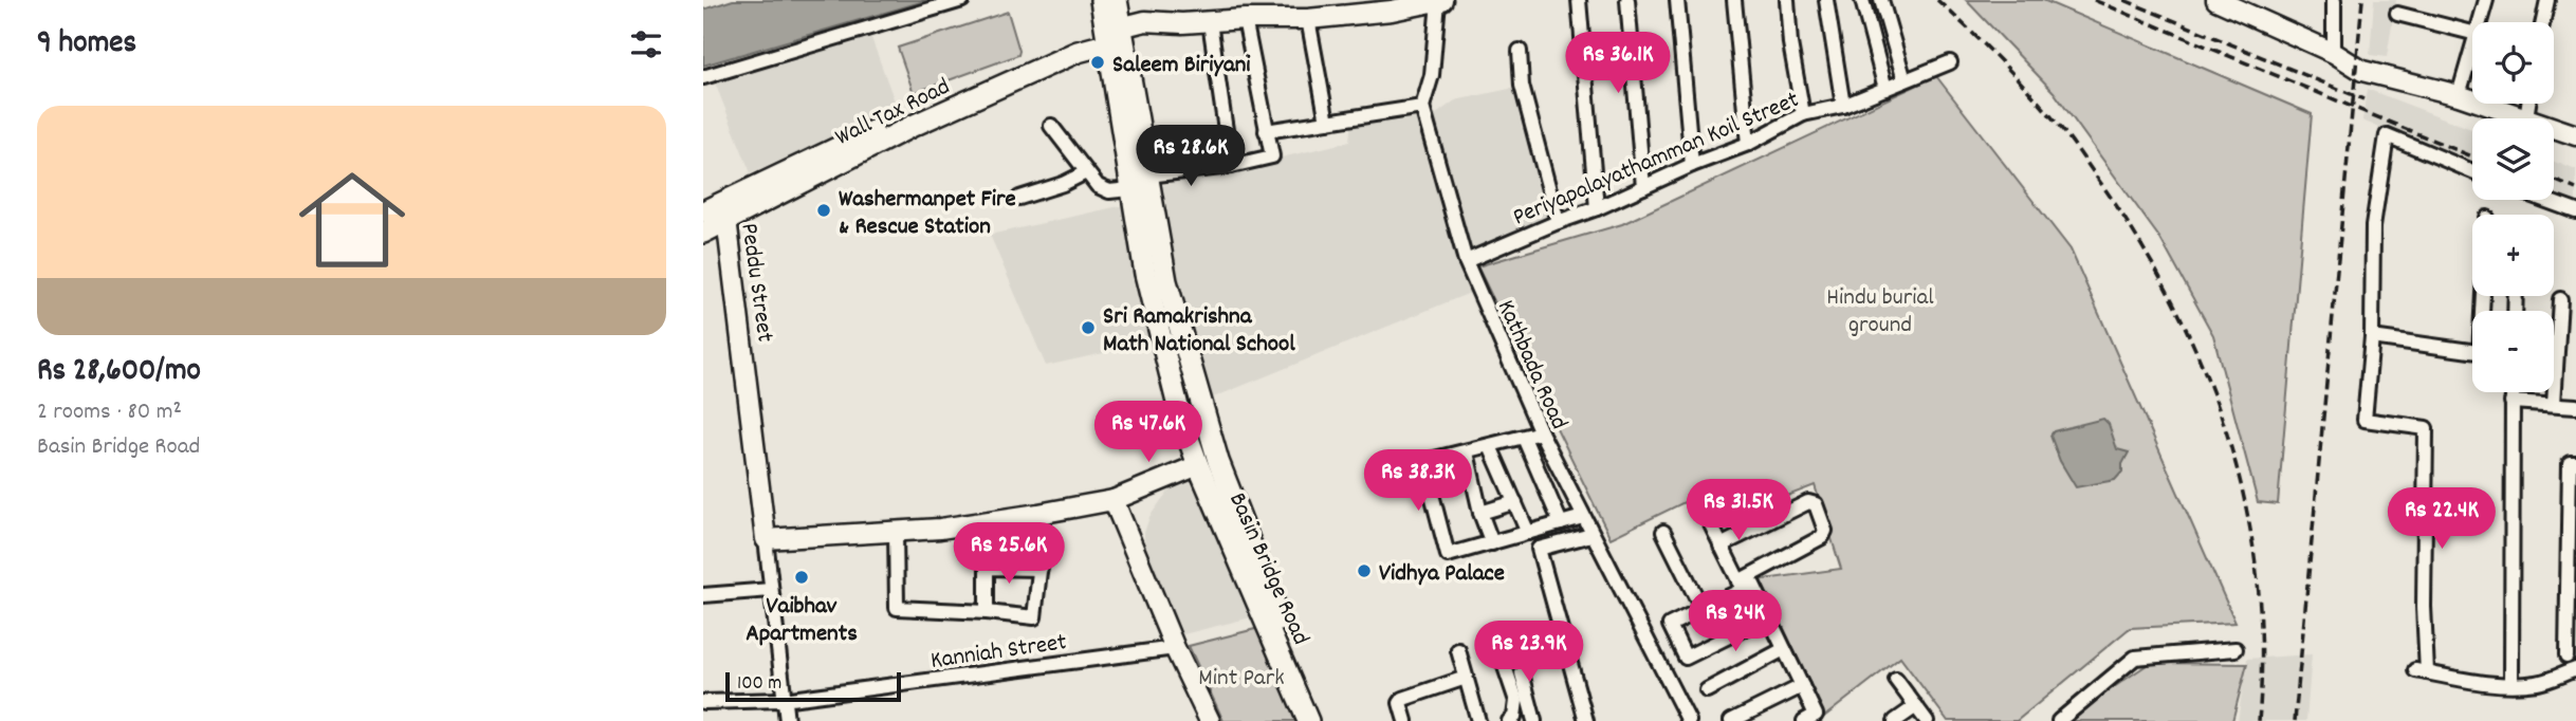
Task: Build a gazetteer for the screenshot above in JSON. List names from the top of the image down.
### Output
{
  "streets": {
    "main road": ["Wall Tax Road", "Peddu Street", "Basin Bridge Road"],
    "street": ["Periyapalayathamman Koil Street", "Kathbada Road", "Kanniah Street"]
  },
  "crossings": [
    ["Wall Tax Road", "Peddu Street"],
    ["Periyapalayathamman Koil Street", "Kathbada Road"],
    ["Peddu Street", "Kanniah Street"]
  ],
  "parks": ["Hindu burial ground", "Mint Park"],
  "places": [
    "Saleem Biriyani",
    "Washermanpet Fire & Rescue Station",
    "Sri Ramakrishna Math National School",
    "Vidhya Palace",
    "Vaibhav Apartments"
  ],
  "scale_bar": "100 m",
  "page": {
    "heading": "9 homes",
    "map_buttons": ["+", "−"],
    "price": [
      "Rs 36.1K",
      "Rs 28.6K",
      "Rs 47.6K",
      "Rs 38.3K",
      "Rs 31.5K",
      "Rs 22.4K",
      "Rs 25.6K",
      "Rs 24K",
      "Rs 23.9K"
    ],
    "list": [
      {
        "name": "Rs 28,600/mo",
        "note": "2 rooms · 80 m² · Basin Bridge Road"
      }
    ],
    "scale": "100 m"
  }
}
